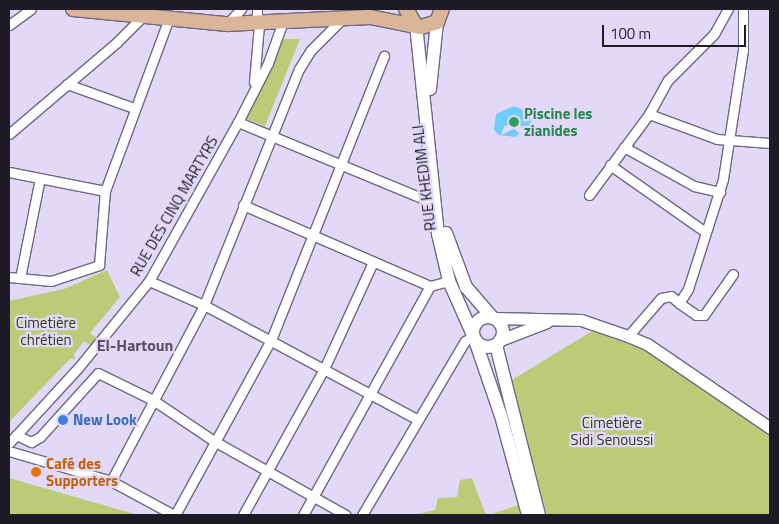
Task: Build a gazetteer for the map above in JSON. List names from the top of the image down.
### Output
{
  "streets": {
    "main road": ["RUE KHEDIM ALI"],
    "street": ["RUE DES CINQ MARTYRS"]
  },
  "districts": ["El-Hartoun"],
  "parks": ["Cimetière chrétien", "Cimetière Sidi Senoussi"],
  "places": ["Piscine les zianides", "New Look", "Café des Supporters"],
  "scale_bar": "100 m"
}
